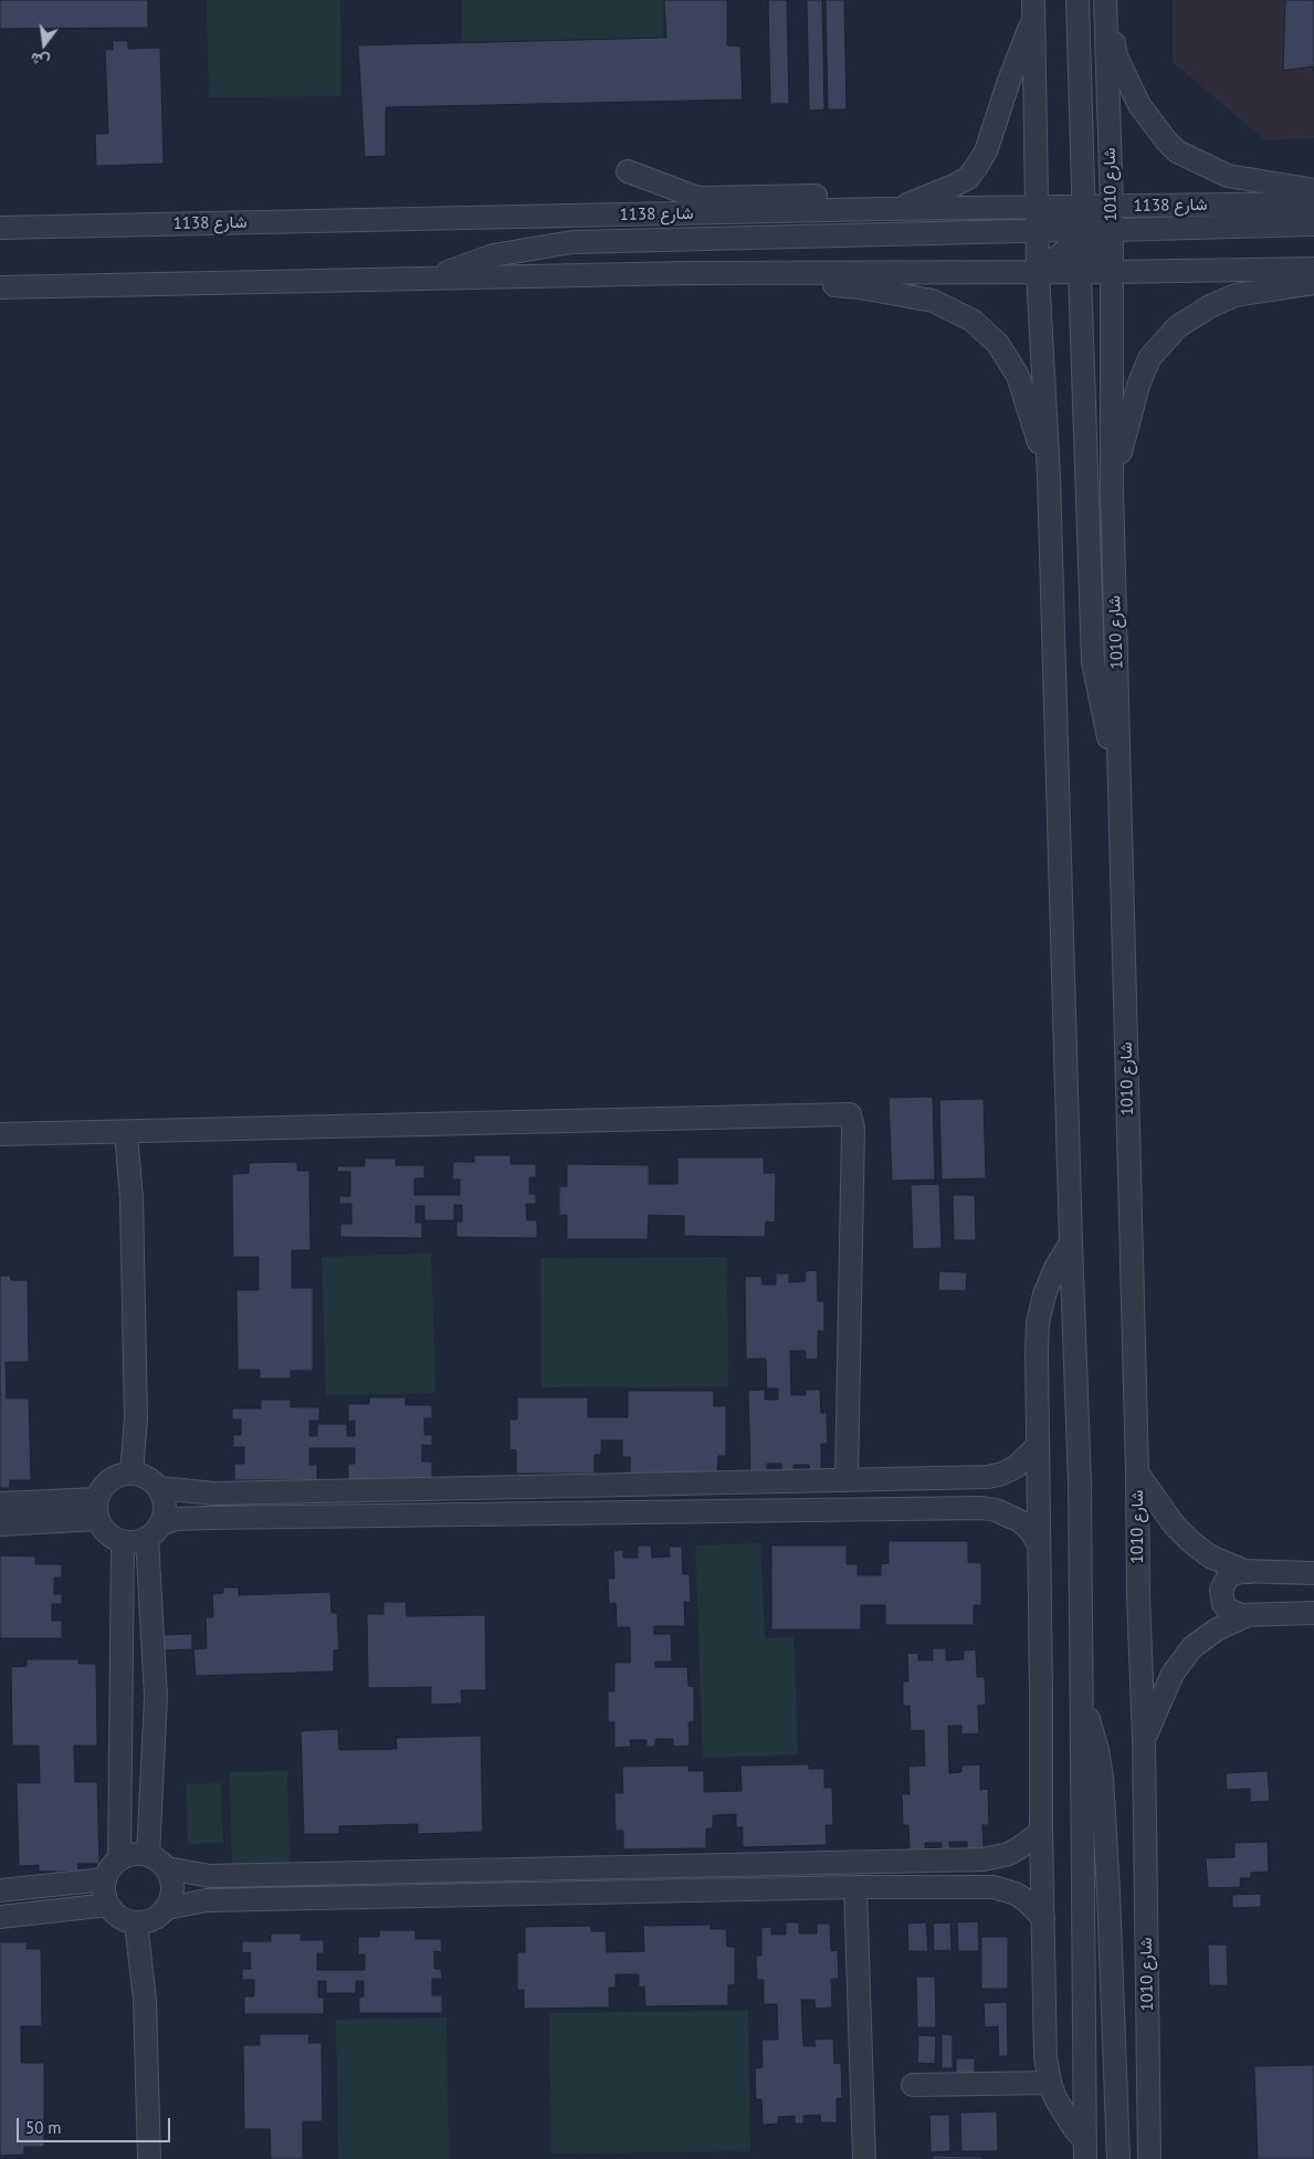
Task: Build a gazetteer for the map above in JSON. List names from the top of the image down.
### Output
{
  "streets": {
    "street": ["شارع 1010", "شارع 1138"]
  },
  "crossings": [
    ["شارع 1010", "شارع 1138"]
  ],
  "scale_bar": "50 m",
  "north": "bottom"
}
